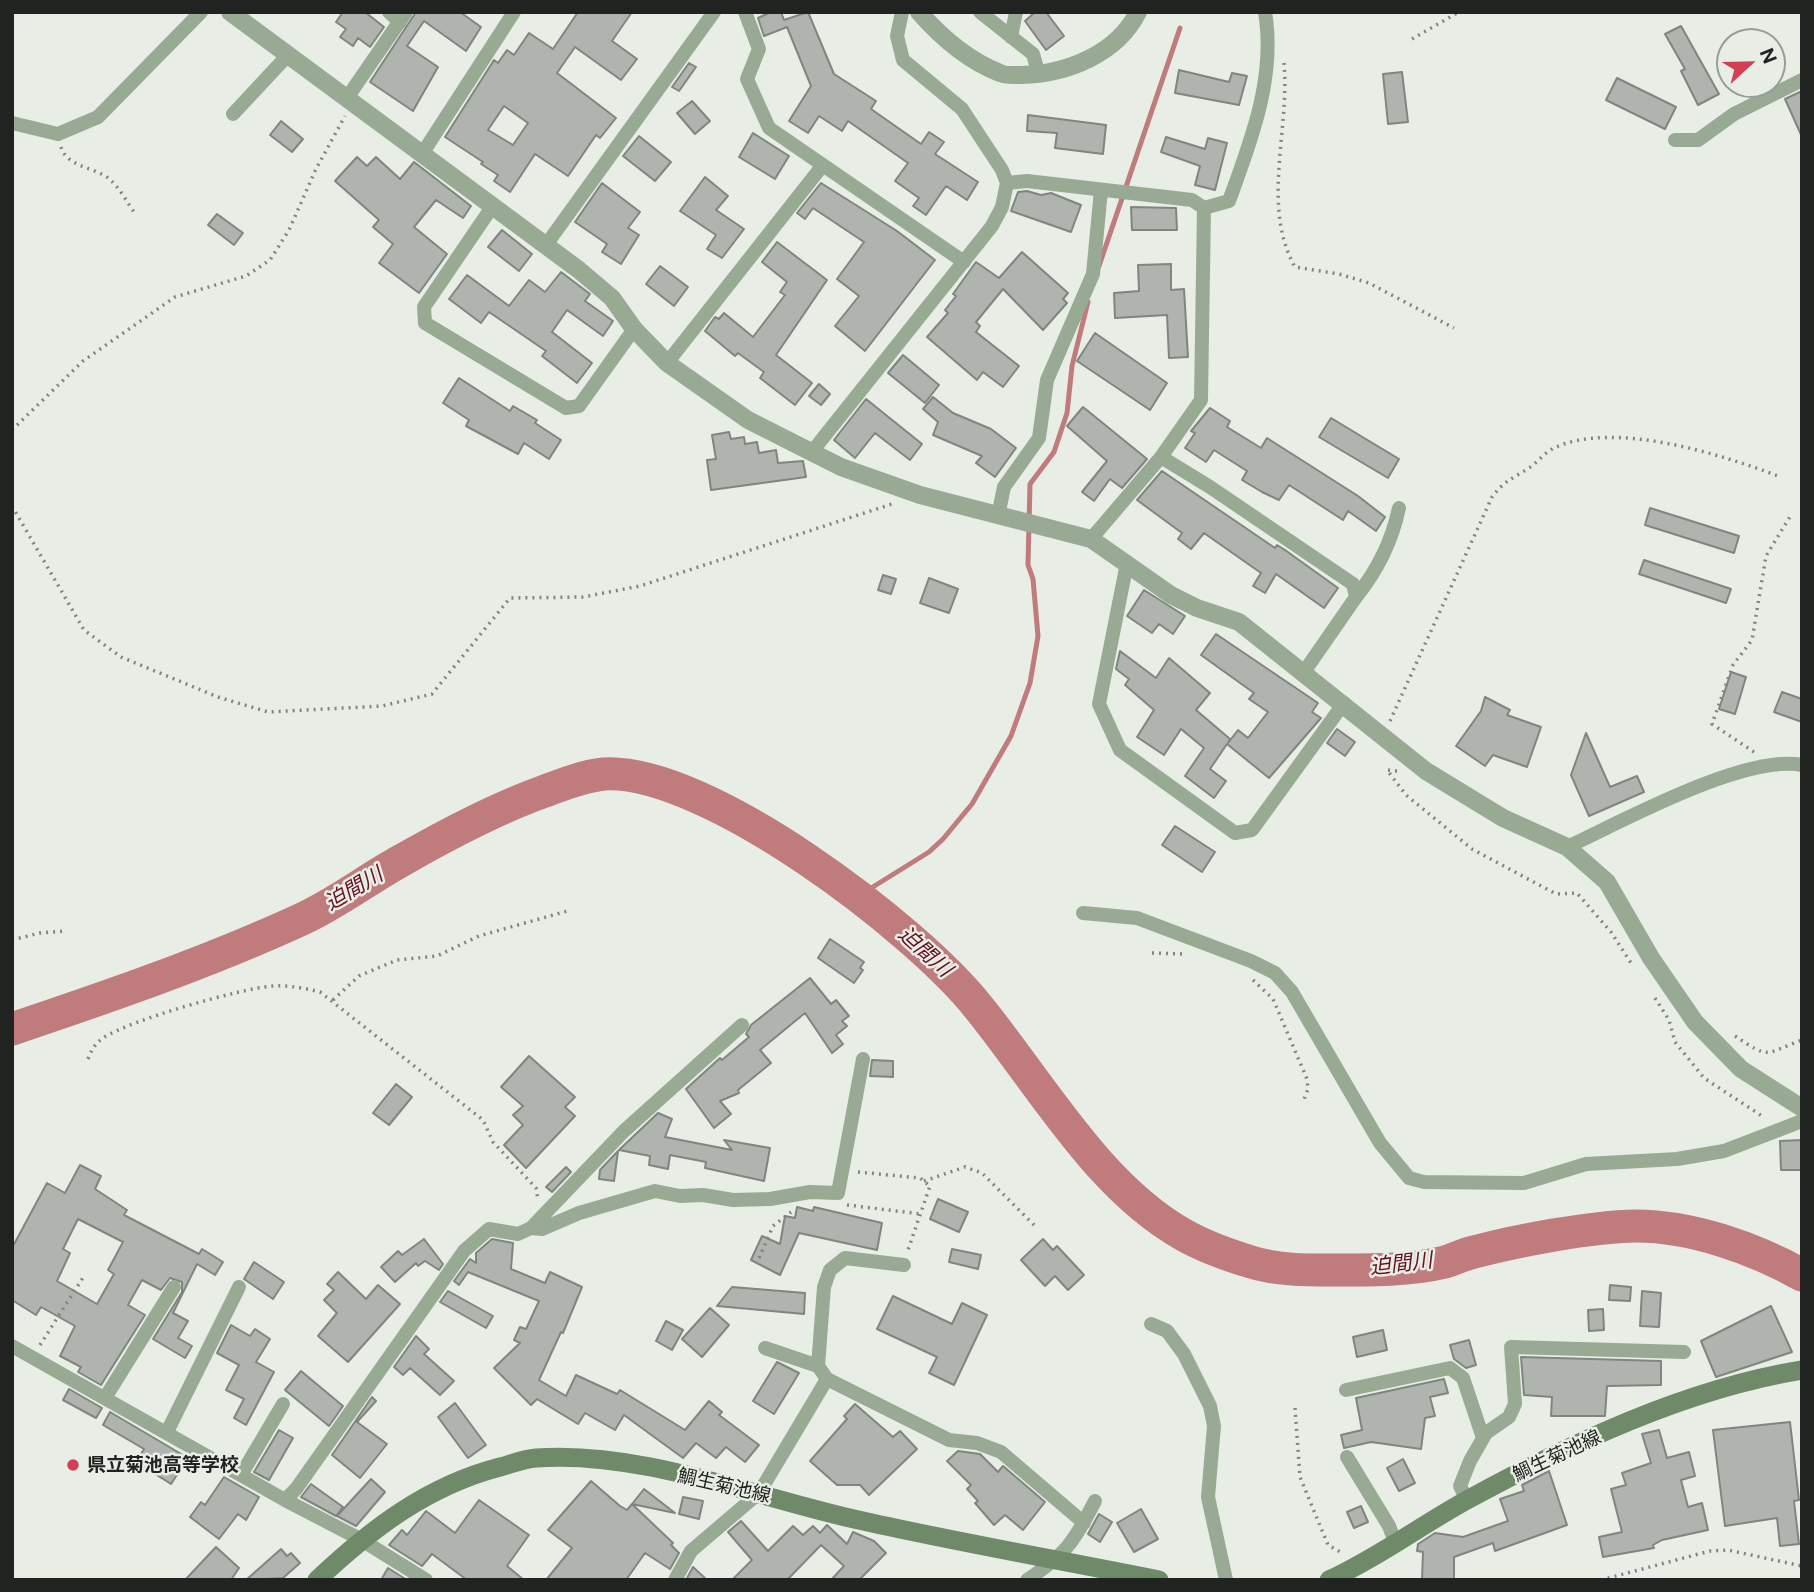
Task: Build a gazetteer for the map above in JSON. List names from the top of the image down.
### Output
{
  "streets": {
    "main road": ["鯛生菊池線"]
  },
  "water": ["迫間川"],
  "places": ["県立菊池高等学校"],
  "north": "right"
}
